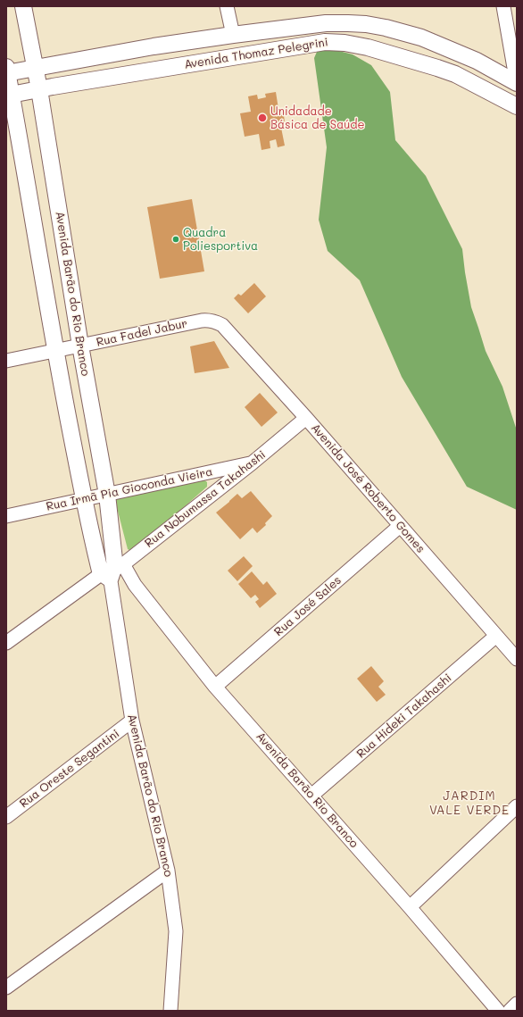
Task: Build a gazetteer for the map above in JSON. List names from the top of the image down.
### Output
{
  "streets": {
    "street": [
      "Avenida Thomaz Pelegrini",
      "Avenida Barão do Rio Branco",
      "Rua Fadel Jabur",
      "Avenida José Roberto Gomes",
      "Rua Irmã Pia Gioconda Vieira",
      "Rua Nobumassa Takahashi",
      "Rua José Sales",
      "Rua Hideki Takahashi",
      "Rua Oreste Segantini",
      "Avenida Barão Rio Branco"
    ]
  },
  "crossings": [
    ["Avenida Thomaz Pelegrini", "Avenida Barão do Rio Branco"],
    ["Avenida Barão do Rio Branco", "Rua Fadel Jabur"],
    ["Avenida Barão do Rio Branco", "Rua Irmã Pia Gioconda Vieira"],
    ["Avenida Barão do Rio Branco", "Rua Nobumassa Takahashi"],
    ["Avenida Barão do Rio Branco", "Rua Oreste Segantini"],
    ["Avenida Barão do Rio Branco", "Avenida Barão Rio Branco"],
    ["Rua Fadel Jabur", "Avenida José Roberto Gomes"],
    ["Avenida José Roberto Gomes", "Rua Nobumassa Takahashi"],
    ["Avenida José Roberto Gomes", "Rua José Sales"],
    ["Avenida José Roberto Gomes", "Rua Hideki Takahashi"],
    ["Rua Irmã Pia Gioconda Vieira", "Rua Nobumassa Takahashi"],
    ["Rua Nobumassa Takahashi", "Avenida Barão Rio Branco"],
    ["Rua José Sales", "Avenida Barão Rio Branco"],
    ["Rua Hideki Takahashi", "Avenida Barão Rio Branco"]
  ],
  "districts": ["JARDIM VALE VERDE"],
  "places": ["Unidadade Básica de Saúde", "Quadra Poliesportiva"]
}
